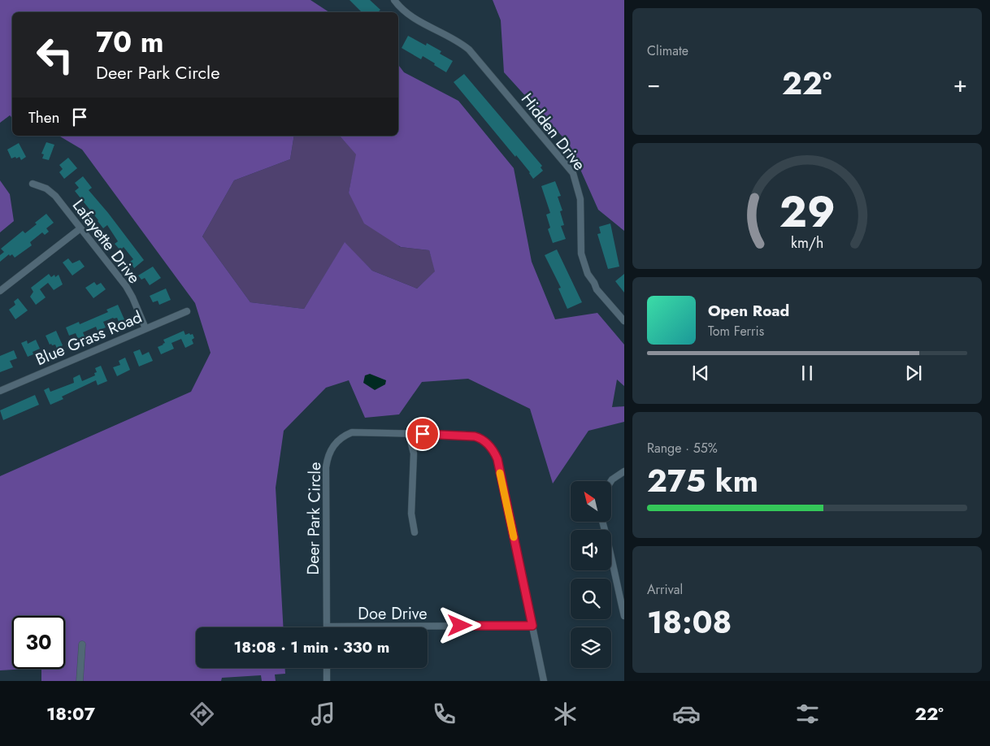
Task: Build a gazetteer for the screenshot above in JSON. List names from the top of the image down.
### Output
{
  "streets": {
    "street": [
      "Hidden Drive",
      "Lafayette Drive",
      "Blue Grass Road",
      "Deer Park Circle",
      "Doe Drive"
    ]
  },
  "crossings": [
    ["Lafayette Drive", "Blue Grass Road"],
    ["Deer Park Circle", "Doe Drive"]
  ],
  "north": "top left",
  "page": {
    "tile": [
      "Climate",
      ["Range · 55%", "275 km"],
      ["Arrival", "18:08"]
    ],
    "turn": ["70 m", "Deer Park Circle"],
    "heat": ["−", "22°", "+"],
    "then": "Then",
    "song": ["Open Road", "Tom Ferris"],
    "limit": "30",
    "trip": "18:08 · 1 min · 330 m",
    "tabs": ["18:07", "22°"],
    "gauge": ["29", "km/h"]
  }
}
